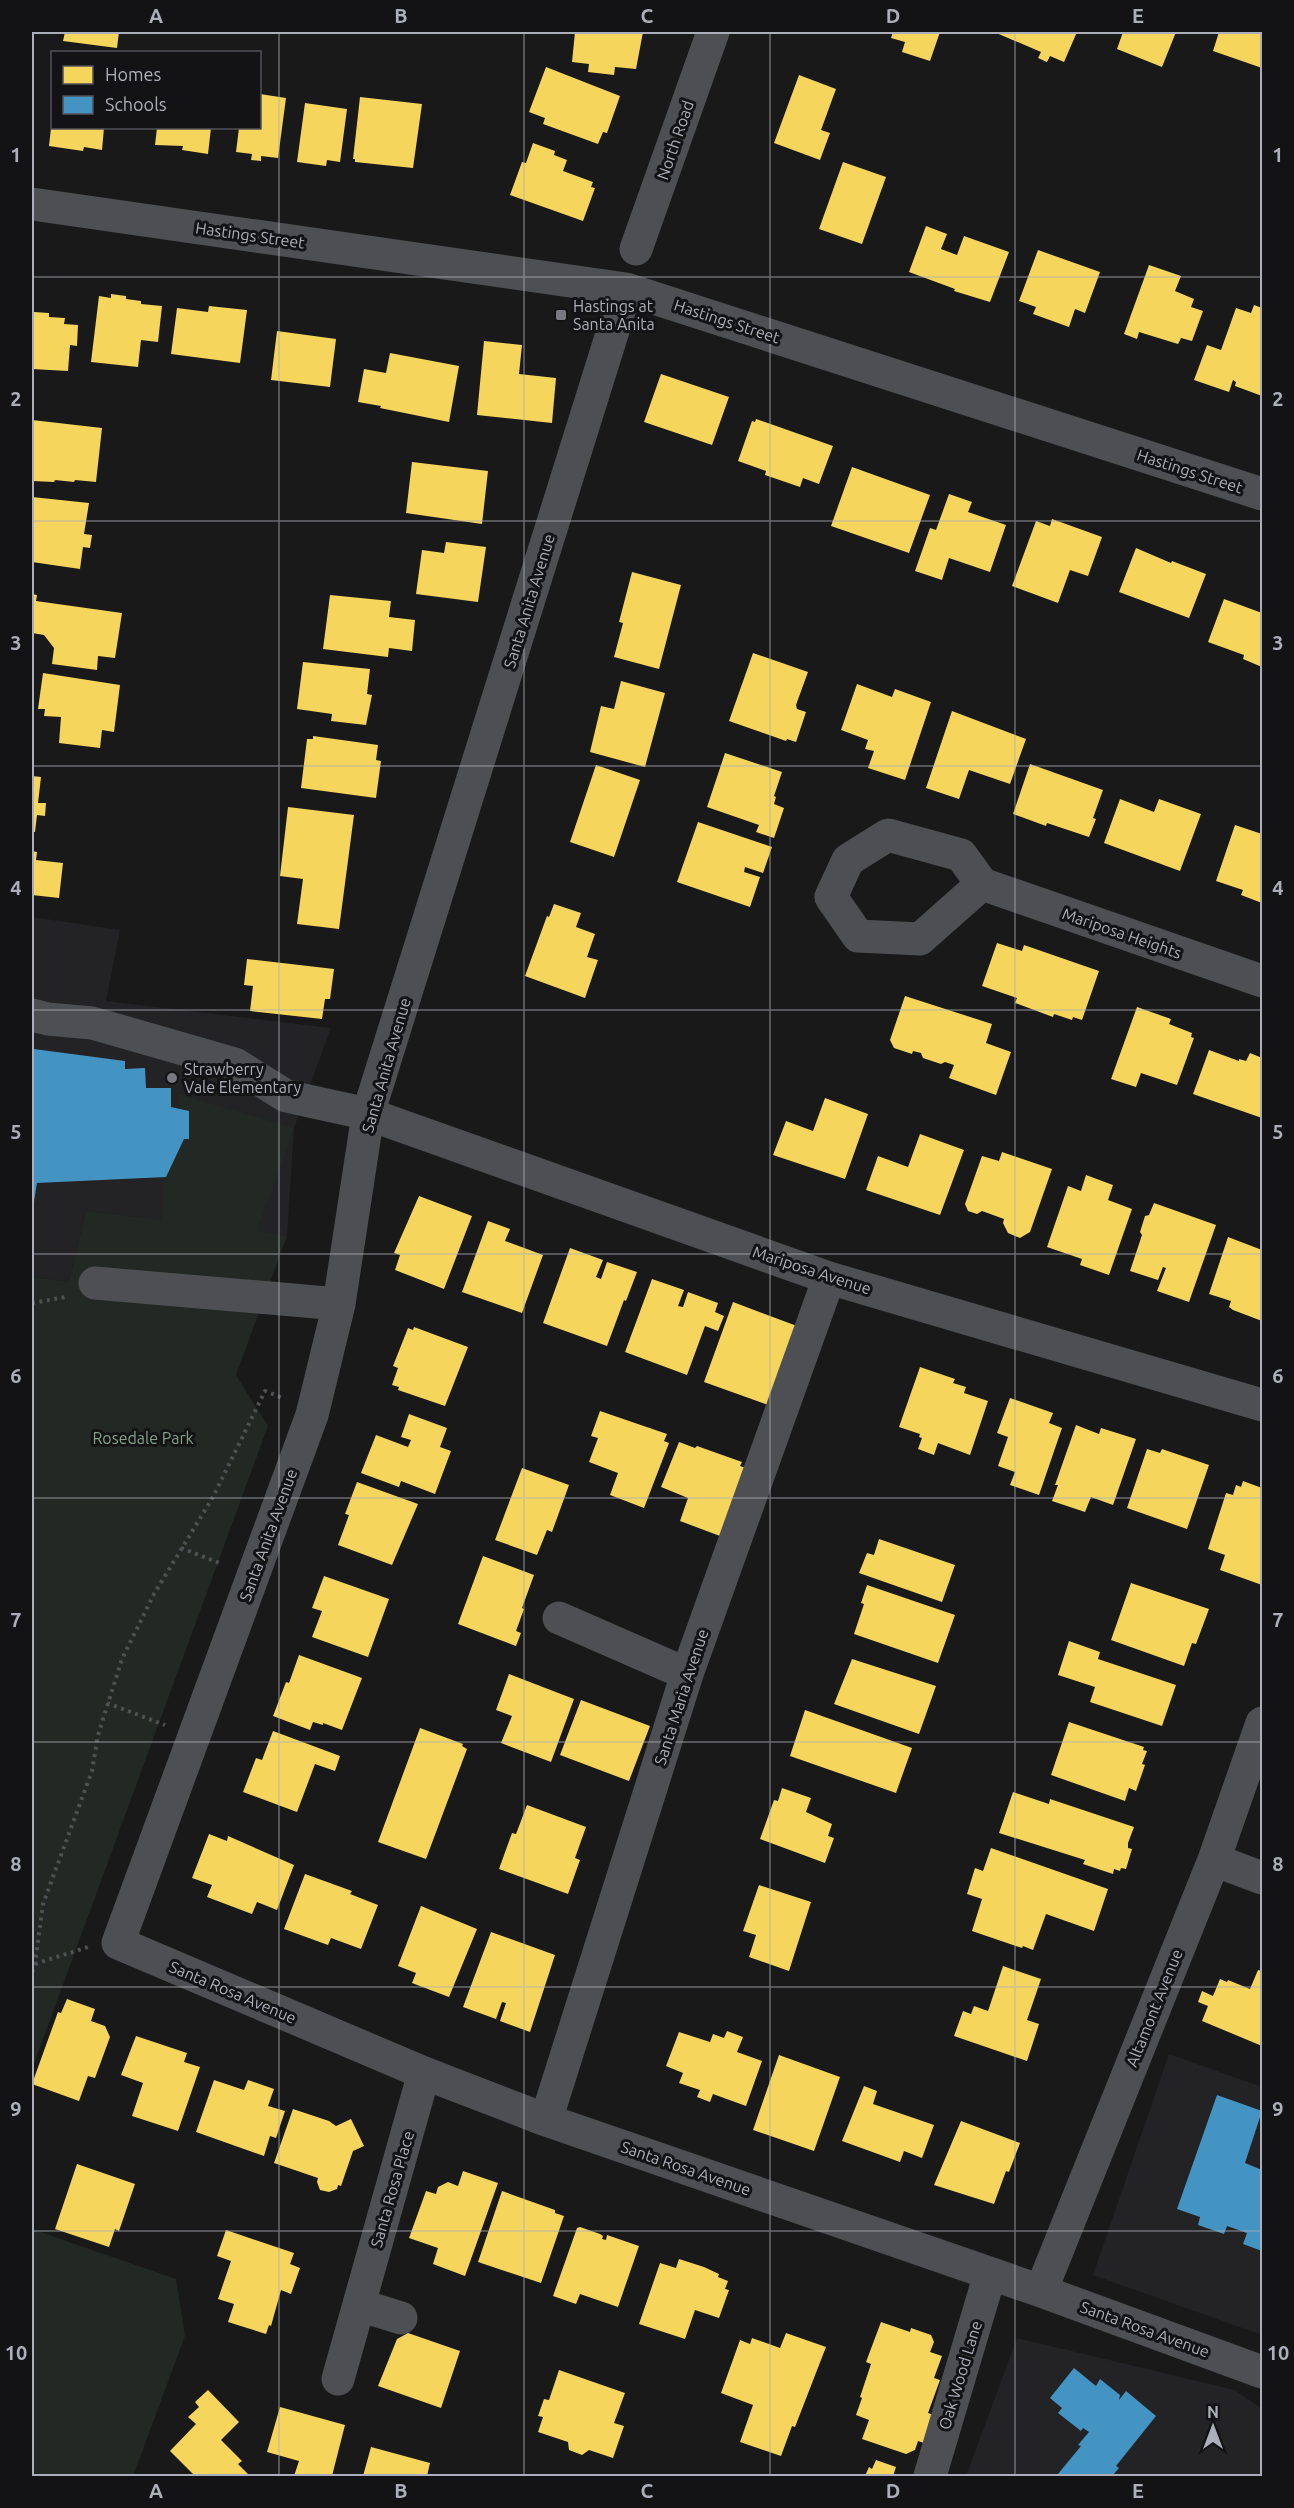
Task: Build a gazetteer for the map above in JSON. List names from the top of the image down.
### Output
{
  "streets": {
    "street": [
      "North Road",
      "Hastings Street",
      "Santa Anita Avenue",
      "Mariposa Heights",
      "Mariposa Avenue",
      "Santa Maria Avenue",
      "Santa Rosa Avenue",
      "Altamont Avenue",
      "Santa Rosa Place",
      "Oak Wood Lane"
    ]
  },
  "crossings": [
    ["Hastings Street", "Santa Anita Avenue"],
    ["Santa Anita Avenue", "Mariposa Avenue"],
    ["Santa Anita Avenue", "Santa Rosa Avenue"],
    ["Mariposa Avenue", "Santa Maria Avenue"],
    ["Santa Maria Avenue", "Santa Rosa Avenue"],
    ["Santa Rosa Avenue", "Altamont Avenue"],
    ["Santa Rosa Avenue", "Santa Rosa Place"],
    ["Santa Rosa Avenue", "Oak Wood Lane"]
  ],
  "parks": ["Rosedale Park"],
  "places": {
    "transit": ["Hastings at Santa Anita"],
    "other": ["Strawberry Vale Elementary"]
  },
  "legend": ["Homes", "Schools"],
  "north": "top",
  "grid": {
    "columns": [
      "A",
      "B",
      "C",
      "D",
      "E"
    ],
    "rows": [
      "1",
      "2",
      "3",
      "4",
      "5",
      "6",
      "7",
      "8",
      "9",
      "10"
    ]
  }
}
